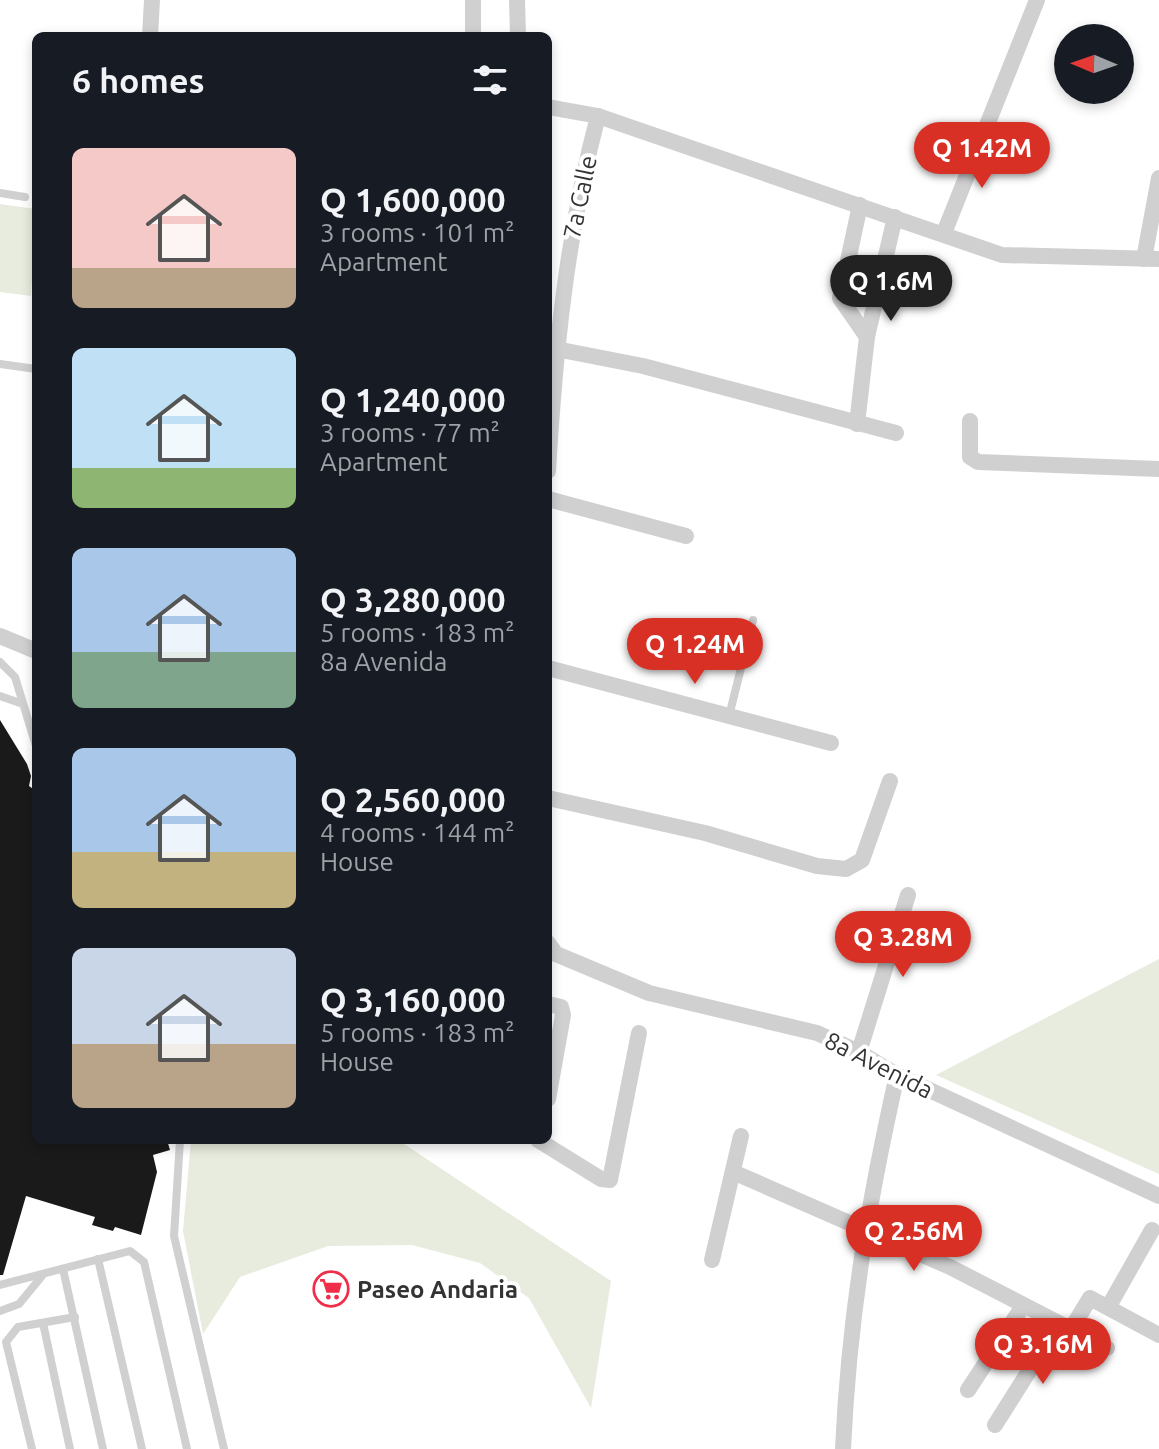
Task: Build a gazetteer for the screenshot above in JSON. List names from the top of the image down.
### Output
{
  "streets": {
    "street": ["7a Calle", "8a Avenida"]
  },
  "places": {
    "supermarket": ["Paseo Andaria"]
  },
  "north": "left",
  "page": {
    "heading": "6 homes",
    "price": [
      "Q 1.42M",
      "Q 1.6M",
      "Q 1.24M",
      "Q 3.28M",
      "Q 2.56M",
      "Q 3.16M"
    ],
    "list": [
      {
        "name": "Q 1,600,000",
        "note": "3 rooms · 101 m² · Apartment"
      },
      {
        "name": "Q 1,240,000",
        "note": "3 rooms · 77 m² · Apartment"
      },
      {
        "name": "Q 3,280,000",
        "note": "5 rooms · 183 m² · 8a Avenida"
      },
      {
        "name": "Q 2,560,000",
        "note": "4 rooms · 144 m² · House"
      },
      {
        "name": "Q 3,160,000",
        "note": "5 rooms · 183 m² · House"
      }
    ]
  }
}
